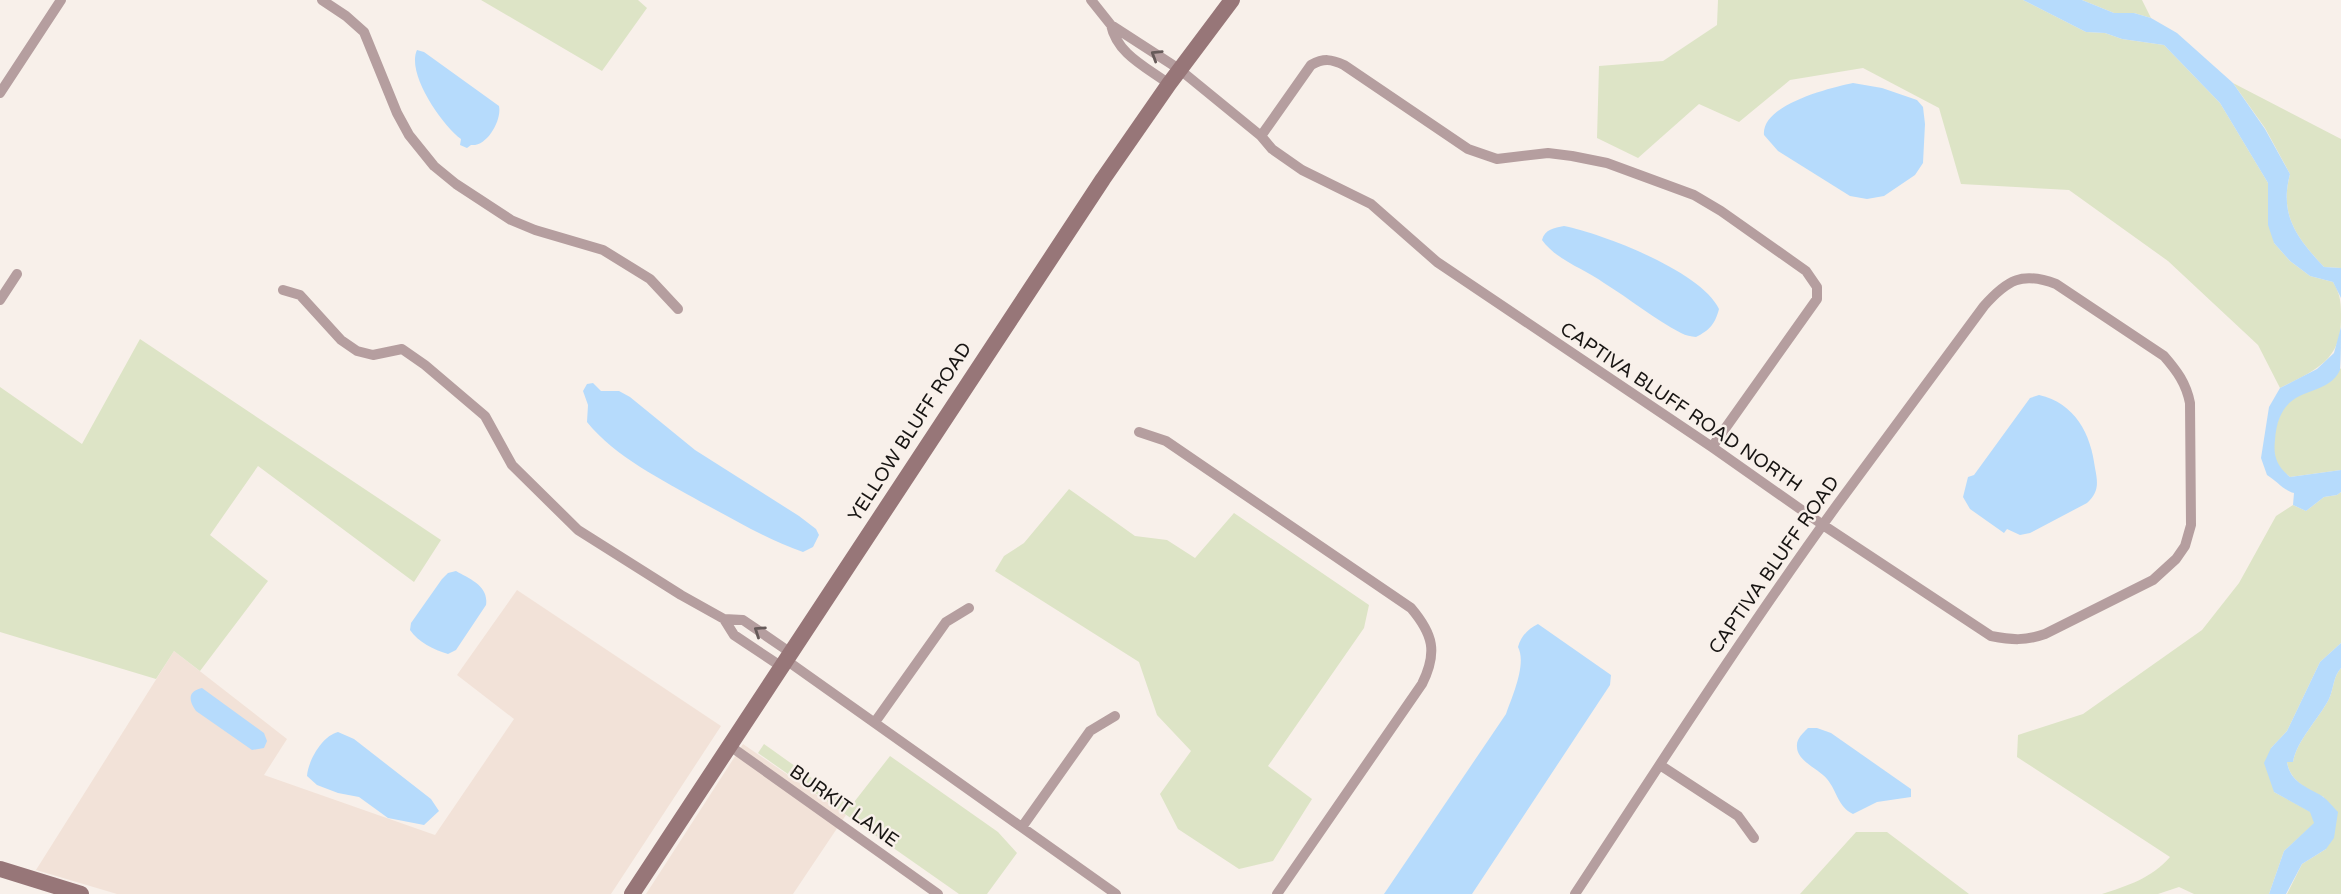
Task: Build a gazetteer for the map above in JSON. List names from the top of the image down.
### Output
{
  "streets": {
    "street": [
      "CAPTIVA BLUFF ROAD NORTH",
      "YELLOW BLUFF ROAD",
      "CAPTIVA BLUFF ROAD",
      "BURKIT LANE"
    ]
  },
  "crossings": [
    ["CAPTIVA BLUFF ROAD NORTH", "YELLOW BLUFF ROAD"],
    ["CAPTIVA BLUFF ROAD NORTH", "CAPTIVA BLUFF ROAD"],
    ["YELLOW BLUFF ROAD", "BURKIT LANE"]
  ]
}
